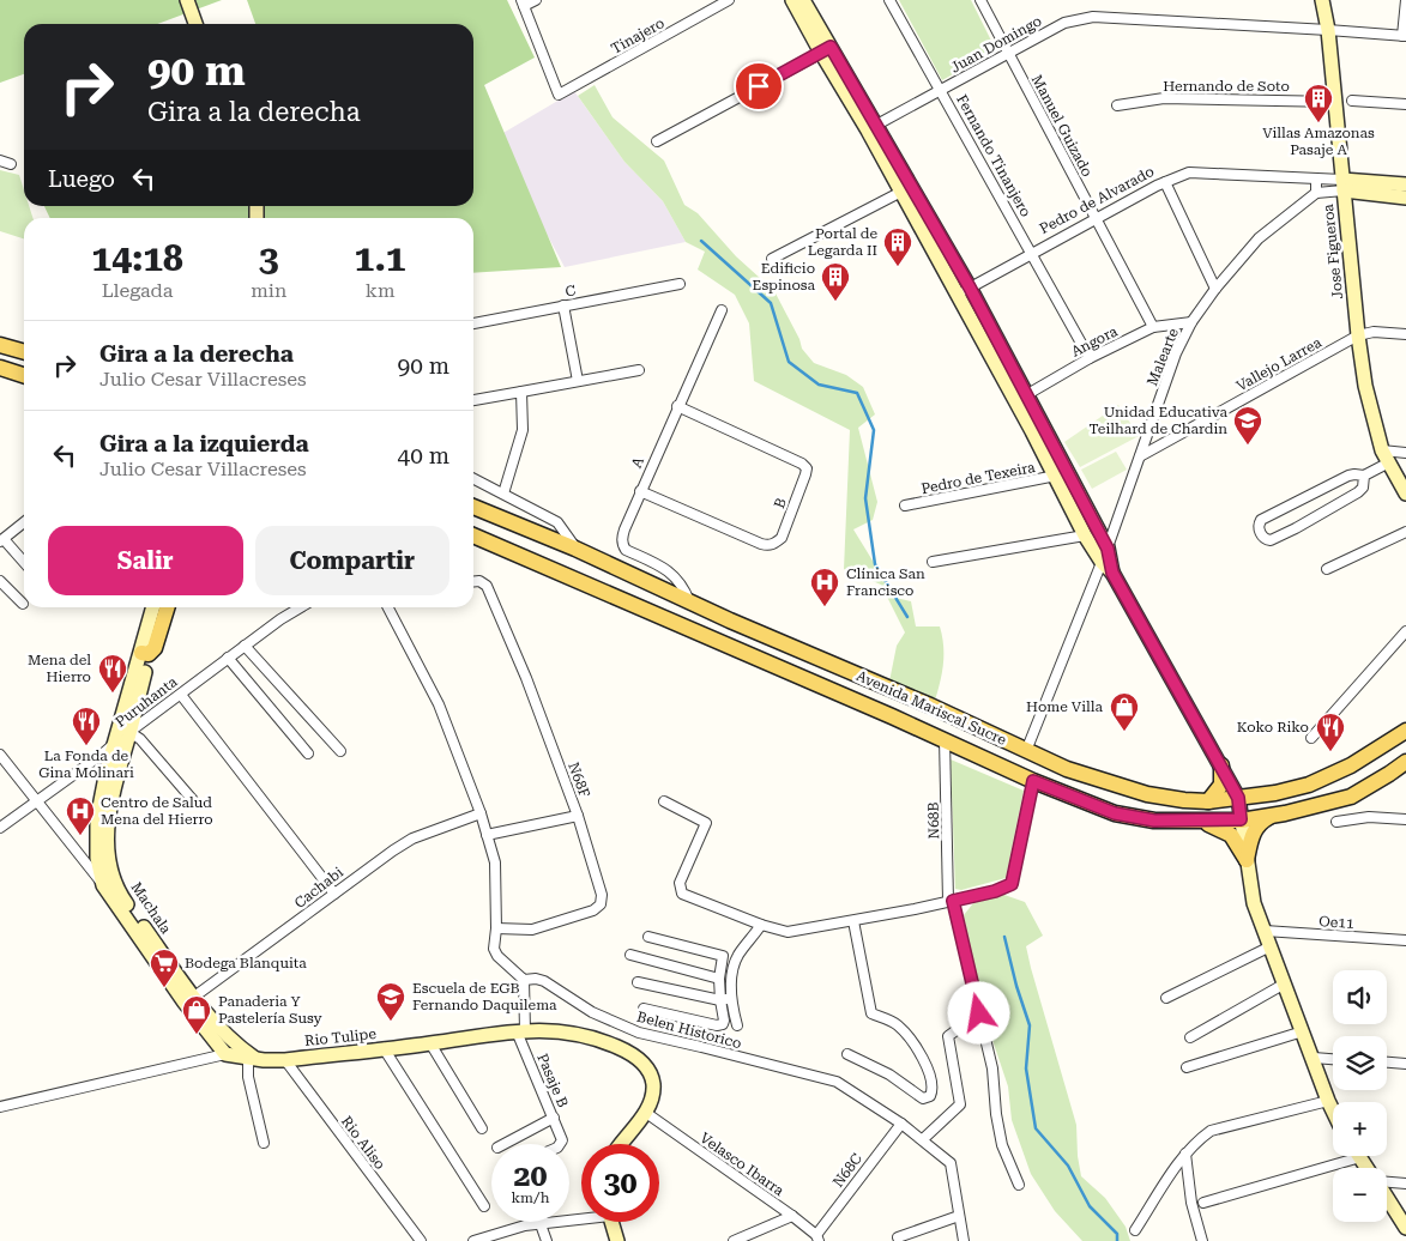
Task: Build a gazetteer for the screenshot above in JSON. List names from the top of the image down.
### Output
{
  "streets": {
    "main road": ["Avenida Mariscal Sucre"],
    "street": [
      "Tinajero",
      "Juan Domingo",
      "Hernando de Soto",
      "Manuel Guizado",
      "Fernando Tinanjero",
      "Pedro de Alvarado",
      "Jose Figueroa",
      "C",
      "Angora",
      "Malearte",
      "Vallejo Larrea",
      "A",
      "Pedro de Texeira",
      "B",
      "Puruhanta",
      "N68F",
      "N68B",
      "Cachabi",
      "Machala",
      "Oe11",
      "Belen Historico",
      "Rio Tulipe",
      "Pasaje B",
      "Rio Aliso",
      "Velasco Ibarra",
      "N68C"
    ]
  },
  "crossings": [
    ["Juan Domingo", "Manuel Guizado"],
    ["Juan Domingo", "Fernando Tinanjero"],
    ["Juan Domingo", "Jose Figueroa"],
    ["Hernando de Soto", "Jose Figueroa"],
    ["Manuel Guizado", "Pedro de Alvarado"],
    ["Manuel Guizado", "Angora"],
    ["Fernando Tinanjero", "Pedro de Alvarado"],
    ["Fernando Tinanjero", "Angora"],
    ["Pedro de Alvarado", "Jose Figueroa"],
    ["Pedro de Alvarado", "Malearte"],
    ["Jose Figueroa", "Vallejo Larrea"],
    ["Angora", "Malearte"],
    ["Malearte", "Vallejo Larrea"],
    ["Malearte", "Avenida Mariscal Sucre"],
    ["A", "B"],
    ["A", "Avenida Mariscal Sucre"],
    ["Puruhanta", "Machala"],
    ["Avenida Mariscal Sucre", "N68B"],
    ["N68F", "Belen Historico"],
    ["Cachabi", "Machala"],
    ["Cachabi", "Belen Historico"],
    ["Machala", "Rio Tulipe"],
    ["Belen Historico", "N68C"],
    ["Rio Tulipe", "Pasaje B"],
    ["Rio Tulipe", "Rio Aliso"],
    ["Rio Tulipe", "Velasco Ibarra"],
    ["Velasco Ibarra", "N68C"]
  ],
  "places": {
    "building": ["Villas Amazonas Pasaje A", "Portal de Legarda II", "Edificio Espinosa"],
    "school or university": ["Unidad Educativa Teilhard de Chardin", "Escuela de EGB Fernando Daquilema"],
    "hospital": ["Clínica San Francisco", "Centro de Salud Mena del Hierro"],
    "restaurant": ["Mena del Hierro", "La Fonda de Gina Molinari", "Koko Riko"],
    "shop": ["Home Villa", "Panaderia Y Pastelería Susy"],
    "supermarket": ["Bodega Blanquita"]
  },
  "page": {
    "turn": ["90 m", "Gira a la derecha"],
    "then": "Luego",
    "eta": [
      "14:18",
      "Llegada",
      "3",
      "min",
      "1.1",
      "km"
    ],
    "list": [
      {
        "name": "Gira a la derecha",
        "note": "Julio Cesar Villacreses",
        "value": "90 m"
      },
      {
        "name": "Gira a la izquierda",
        "note": "Julio Cesar Villacreses",
        "value": "40 m"
      }
    ],
    "buttons": ["Salir", "Compartir"],
    "map_buttons": ["+", "−"],
    "speed": "20 km/h",
    "limit": "30"
  }
}
